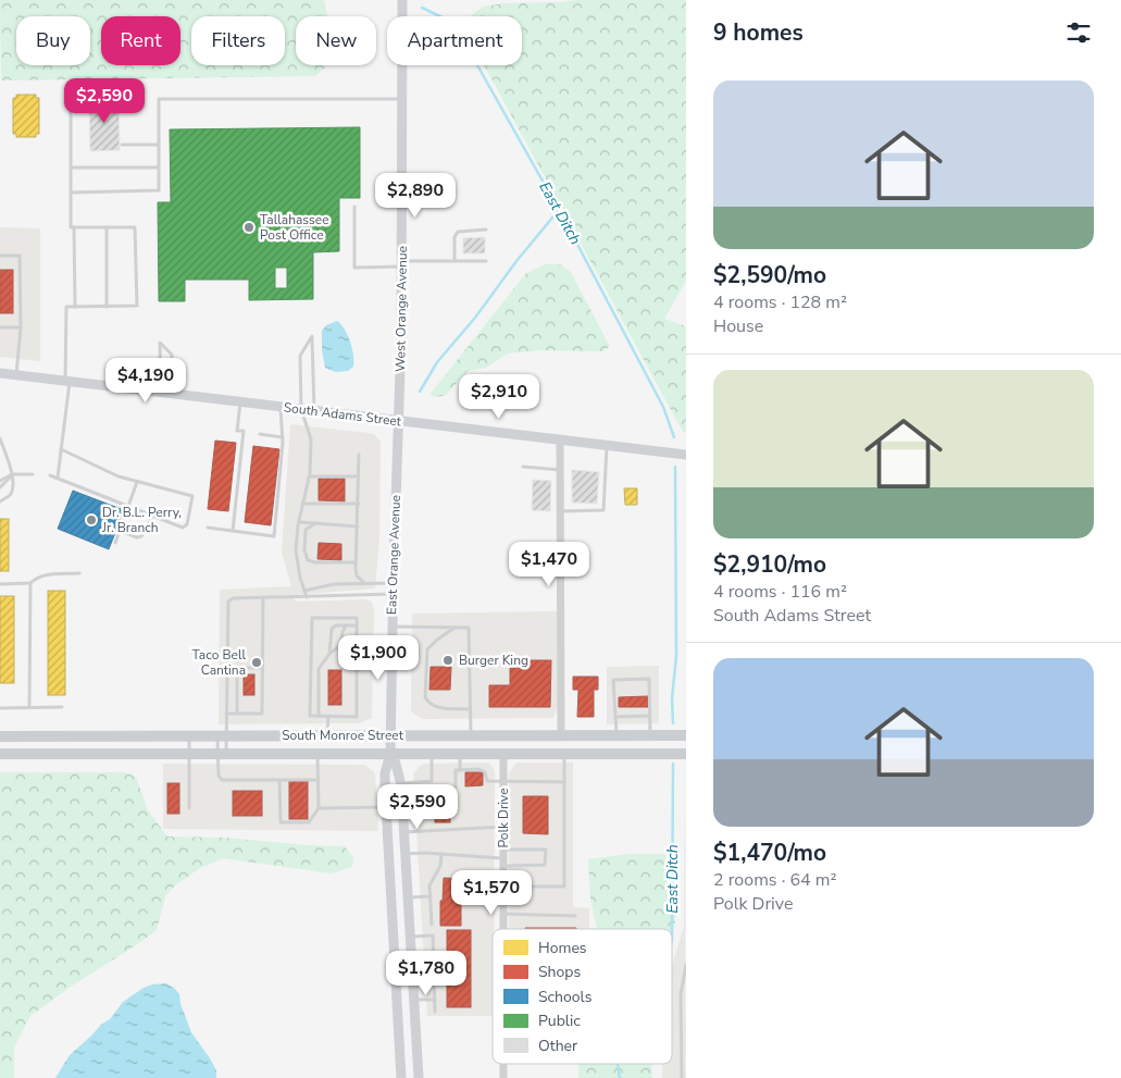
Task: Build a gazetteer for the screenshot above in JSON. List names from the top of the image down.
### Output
{
  "streets": {
    "main road": [
      "West Orange Avenue",
      "South Adams Street",
      "East Orange Avenue",
      "South Monroe Street"
    ],
    "street": ["Polk Drive"]
  },
  "crossings": [
    ["West Orange Avenue", "South Adams Street"],
    ["West Orange Avenue", "East Orange Avenue"],
    ["South Adams Street", "East Orange Avenue"],
    ["East Orange Avenue", "South Monroe Street"],
    ["South Monroe Street", "Polk Drive"]
  ],
  "water": ["East Ditch"],
  "places": [
    "Tallahassee Post Office",
    "Dr. B.L. Perry, Jr. Branch",
    "Burger King",
    "Taco Bell Cantina"
  ],
  "legend": [
    "Homes",
    "Shops",
    "Schools",
    "Public",
    "Other"
  ],
  "page": {
    "heading": "9 homes",
    "chip": [
      "Buy",
      "Rent",
      "Filters",
      "New",
      "Apartment"
    ],
    "list": [
      {
        "name": "$2,590/mo",
        "note": "4 rooms · 128 m² · House"
      },
      {
        "name": "$2,910/mo",
        "note": "4 rooms · 116 m² · South Adams Street"
      },
      {
        "name": "$1,470/mo",
        "note": "2 rooms · 64 m² · Polk Drive"
      }
    ],
    "price": [
      "$2,590",
      "$2,890",
      "$4,190",
      "$2,910",
      "$1,470",
      "$1,900",
      "$2,590",
      "$1,570",
      "$1,780"
    ]
  }
}
